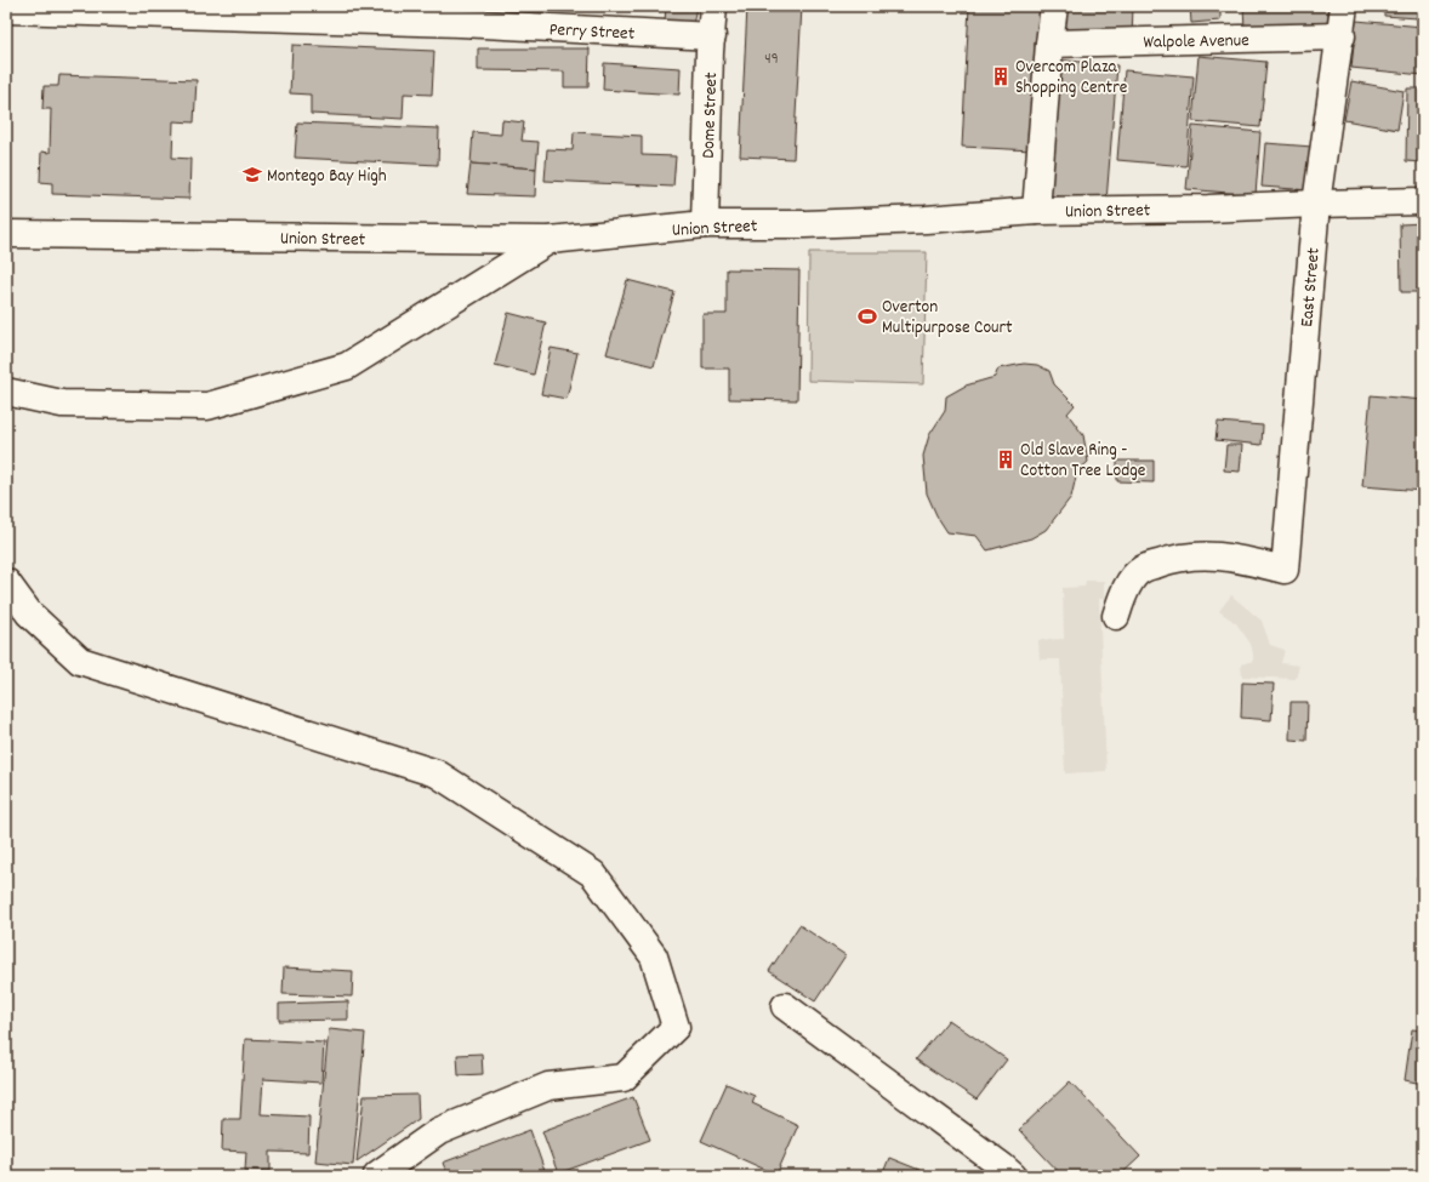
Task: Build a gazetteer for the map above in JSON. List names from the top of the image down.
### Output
{
  "streets": {
    "street": [
      "Perry Street",
      "Walpole Avenue",
      "Dome Street",
      "Union Street",
      "East Street"
    ]
  },
  "crossings": [
    ["Perry Street", "Dome Street"],
    ["Walpole Avenue", "East Street"],
    ["Dome Street", "Union Street"],
    ["Union Street", "East Street"]
  ],
  "places": {
    "building": ["Overcom Plaza Shopping Centre", "Old Slave Ring - Cotton Tree Lodge"],
    "school or university": ["Montego Bay High"],
    "sports": ["Overton Multipurpose Court"]
  },
  "house_numbers": ["49"]
}
